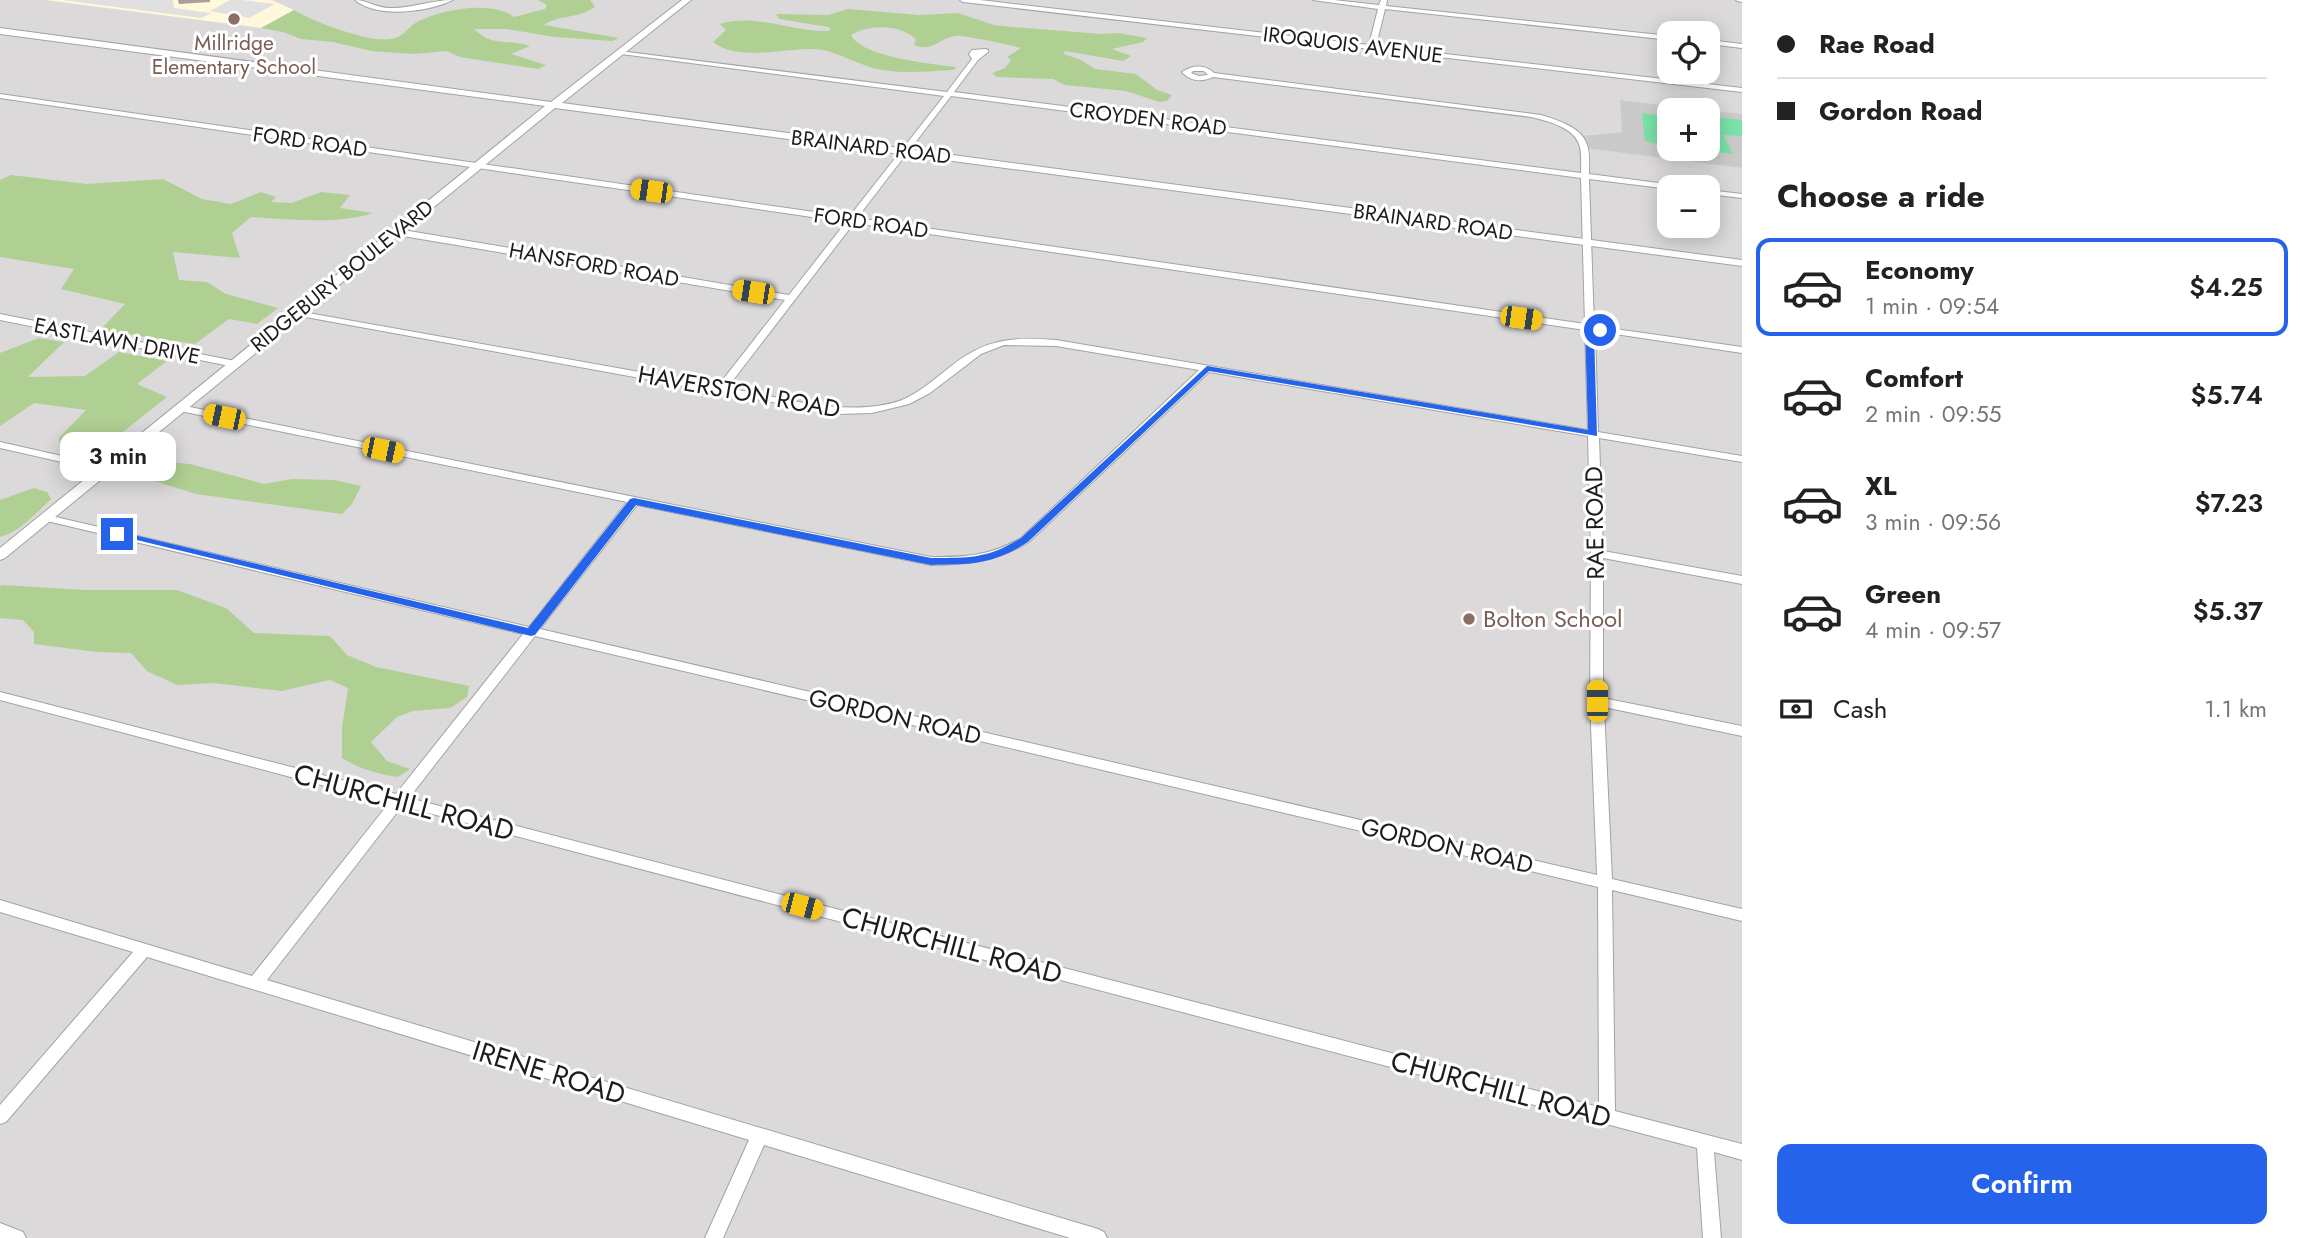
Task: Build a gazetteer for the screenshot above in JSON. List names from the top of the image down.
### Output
{
  "streets": {
    "street": [
      "IROQUOIS AVENUE",
      "CROYDEN ROAD",
      "FORD ROAD",
      "BRAINARD ROAD",
      "HANSFORD ROAD",
      "RIDGEBURY BOULEVARD",
      "EASTLAWN DRIVE",
      "HAVERSTON ROAD",
      "RAE ROAD",
      "GORDON ROAD",
      "CHURCHILL ROAD",
      "IRENE ROAD"
    ]
  },
  "crossings": [
    ["CROYDEN ROAD", "RIDGEBURY BOULEVARD"],
    ["CROYDEN ROAD", "RAE ROAD"],
    ["FORD ROAD", "RIDGEBURY BOULEVARD"],
    ["FORD ROAD", "RAE ROAD"],
    ["BRAINARD ROAD", "RIDGEBURY BOULEVARD"],
    ["BRAINARD ROAD", "RAE ROAD"],
    ["HANSFORD ROAD", "RIDGEBURY BOULEVARD"],
    ["RIDGEBURY BOULEVARD", "EASTLAWN DRIVE"],
    ["RIDGEBURY BOULEVARD", "HAVERSTON ROAD"],
    ["RIDGEBURY BOULEVARD", "GORDON ROAD"],
    ["HAVERSTON ROAD", "RAE ROAD"],
    ["RAE ROAD", "GORDON ROAD"],
    ["RAE ROAD", "CHURCHILL ROAD"]
  ],
  "places": ["Millridge Elementary School", "Bolton School"],
  "page": {
    "banner": ["Rae Road", "Gordon Road"],
    "map_buttons": ["+", "−"],
    "heading": "Choose a ride",
    "list": [
      {
        "name": "Economy",
        "note": "1 min · 09:54",
        "value": "$4.25"
      },
      {
        "name": "Comfort",
        "note": "2 min · 09:55",
        "value": "$5.74"
      },
      {
        "name": "XL",
        "note": "3 min · 09:56",
        "value": "$7.23"
      },
      {
        "name": "Green",
        "note": "4 min · 09:57",
        "value": "$5.37"
      }
    ],
    "bubble": "3 min",
    "pay": ["Cash", "1.1 km"],
    "buttons": "Confirm"
  }
}
